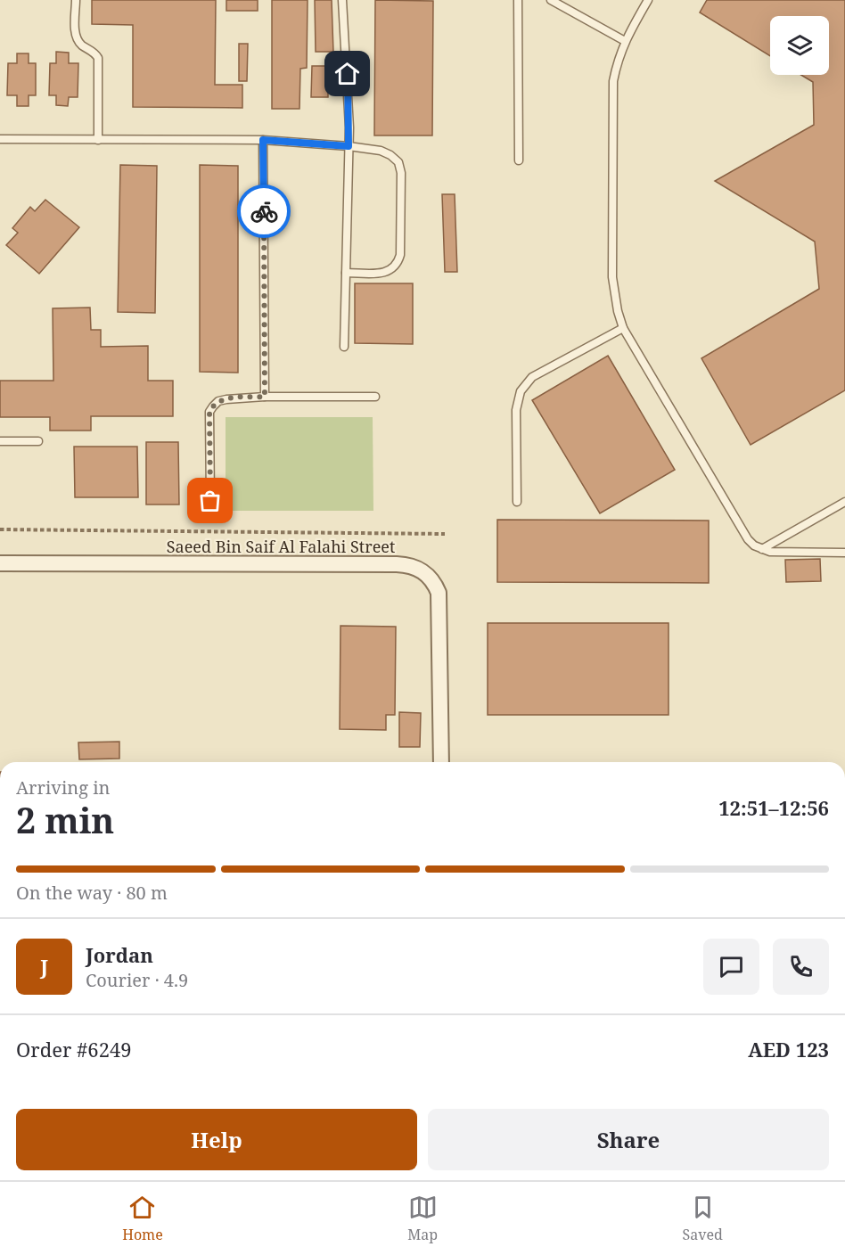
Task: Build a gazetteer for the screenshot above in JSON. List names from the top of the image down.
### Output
{
  "streets": {
    "street": ["Saeed Bin Saif Al Falahi Street"]
  },
  "page": {
    "heading": ["2 min", "Arriving in", "12:51–12:56"],
    "panel": [
      "Jordan",
      "Courier · 4.9",
      "Order #6249",
      "AED 123"
    ],
    "bar": "On the way · 80 m",
    "round": "J",
    "buttons": ["Help", "Share"],
    "tabs": ["Home", "Map", "Saved"]
  }
}
